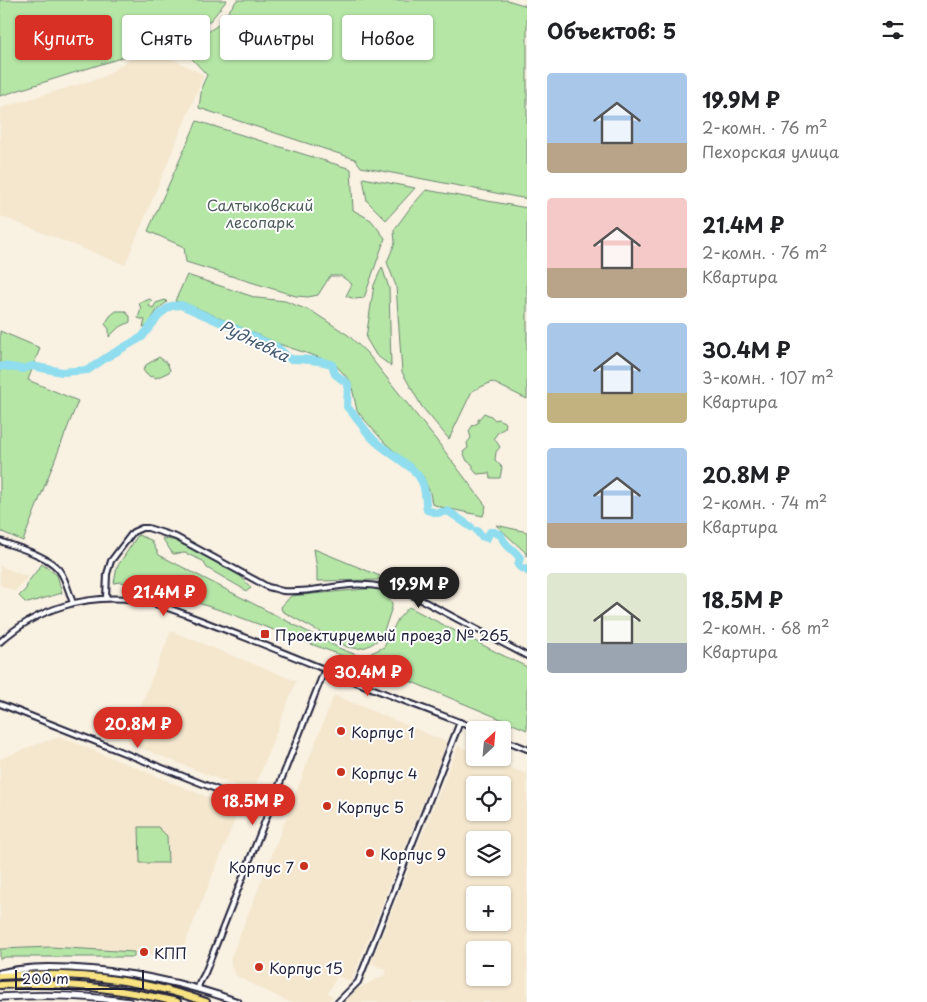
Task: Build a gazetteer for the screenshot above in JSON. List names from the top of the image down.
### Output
{
  "water": ["Рудневка"],
  "parks": ["Салтыковский лесопарк"],
  "places": {
    "transit": ["Проектируемый проезд № 265"],
    "other": [
      "Корпус 1",
      "Корпус 4",
      "Корпус 5",
      "Корпус 9",
      "Корпус 7",
      "КПП",
      "Корпус 15"
    ]
  },
  "scale_bar": "200 m",
  "north": "top right",
  "page": {
    "heading": "Объектов: 5",
    "chip": [
      "Купить",
      "Снять",
      "Фильтры",
      "Новое"
    ],
    "list": [
      {
        "name": "19.9M ₽",
        "note": "2-комн. · 76 m² · Пехорская улица"
      },
      {
        "name": "21.4M ₽",
        "note": "2-комн. · 76 m² · Квартира"
      },
      {
        "name": "30.4M ₽",
        "note": "3-комн. · 107 m² · Квартира"
      },
      {
        "name": "20.8M ₽",
        "note": "2-комн. · 74 m² · Квартира"
      },
      {
        "name": "18.5M ₽",
        "note": "2-комн. · 68 m² · Квартира"
      }
    ],
    "price": [
      "19.9M ₽",
      "21.4M ₽",
      "30.4M ₽",
      "20.8M ₽",
      "18.5M ₽"
    ],
    "map_buttons": ["+", "−"],
    "scale": "200 m"
  }
}
